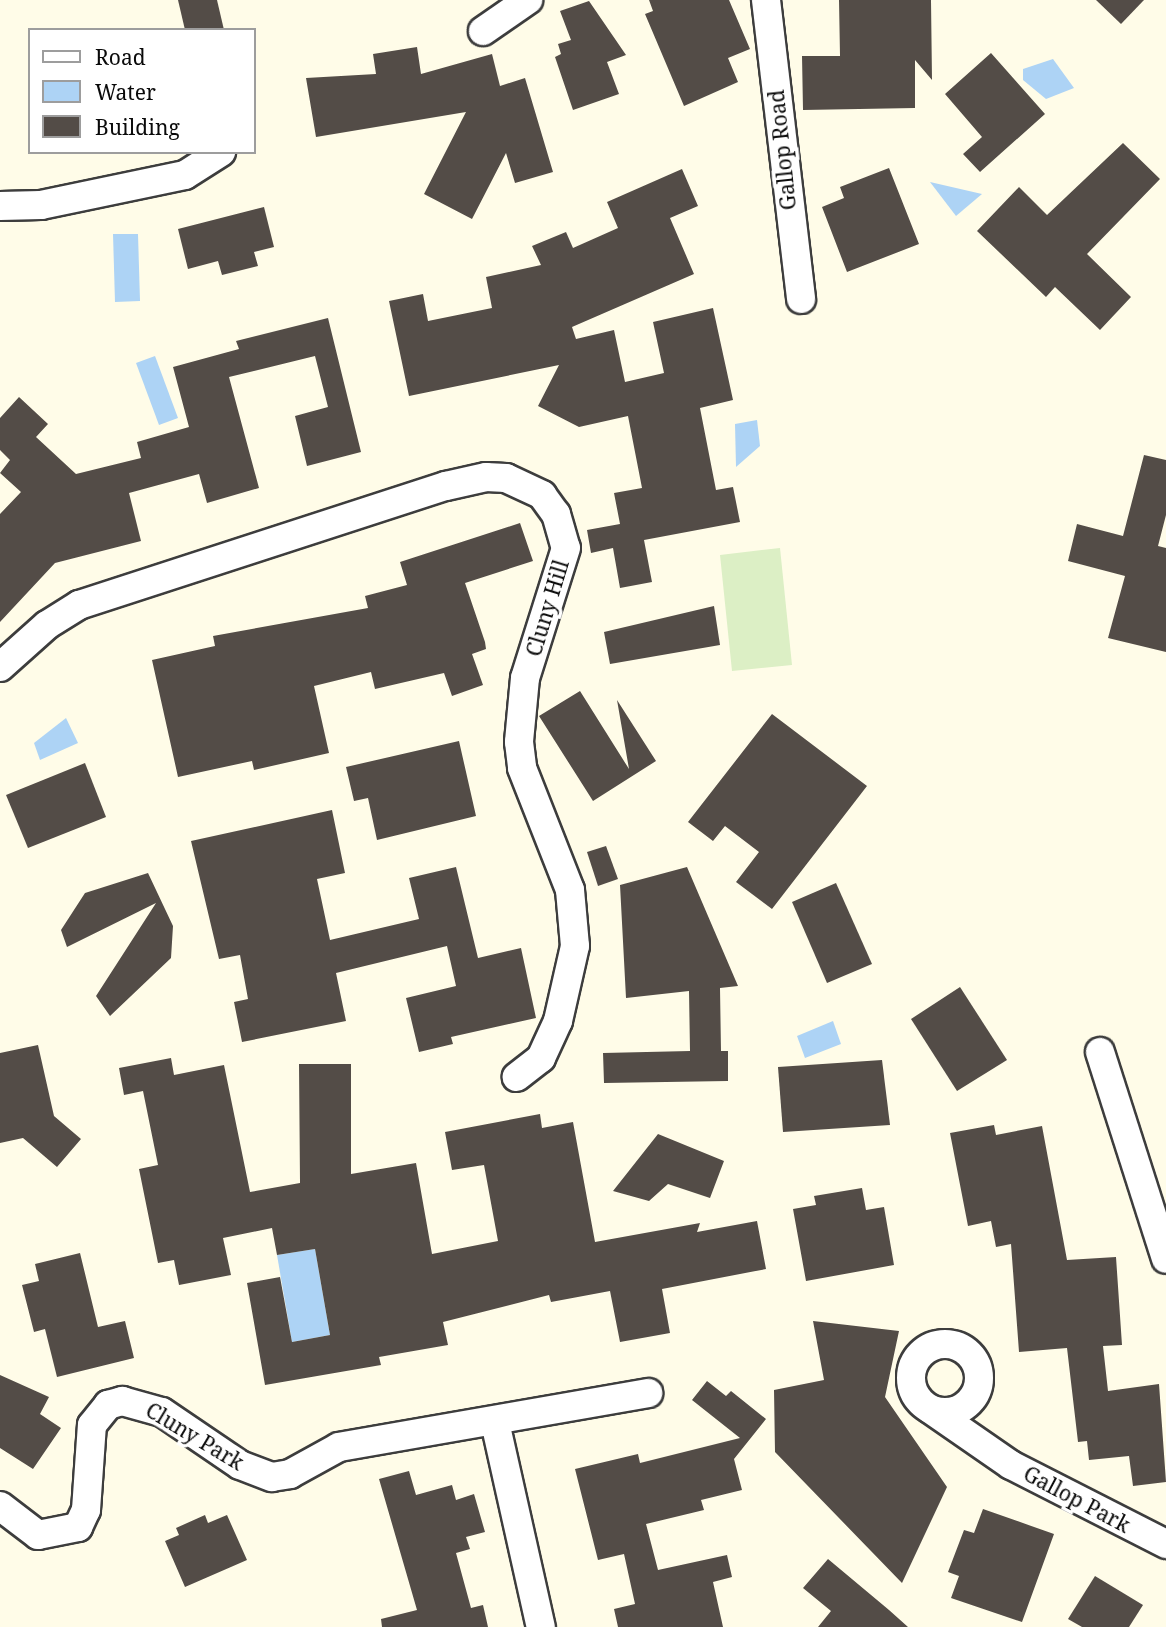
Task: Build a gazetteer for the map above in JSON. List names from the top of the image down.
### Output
{
  "streets": {
    "street": [
      "Gallop Road",
      "Cluny Hill",
      "Cluny Park",
      "Gallop Park"
    ]
  },
  "legend": ["Road", "Water", "Building"]
}
